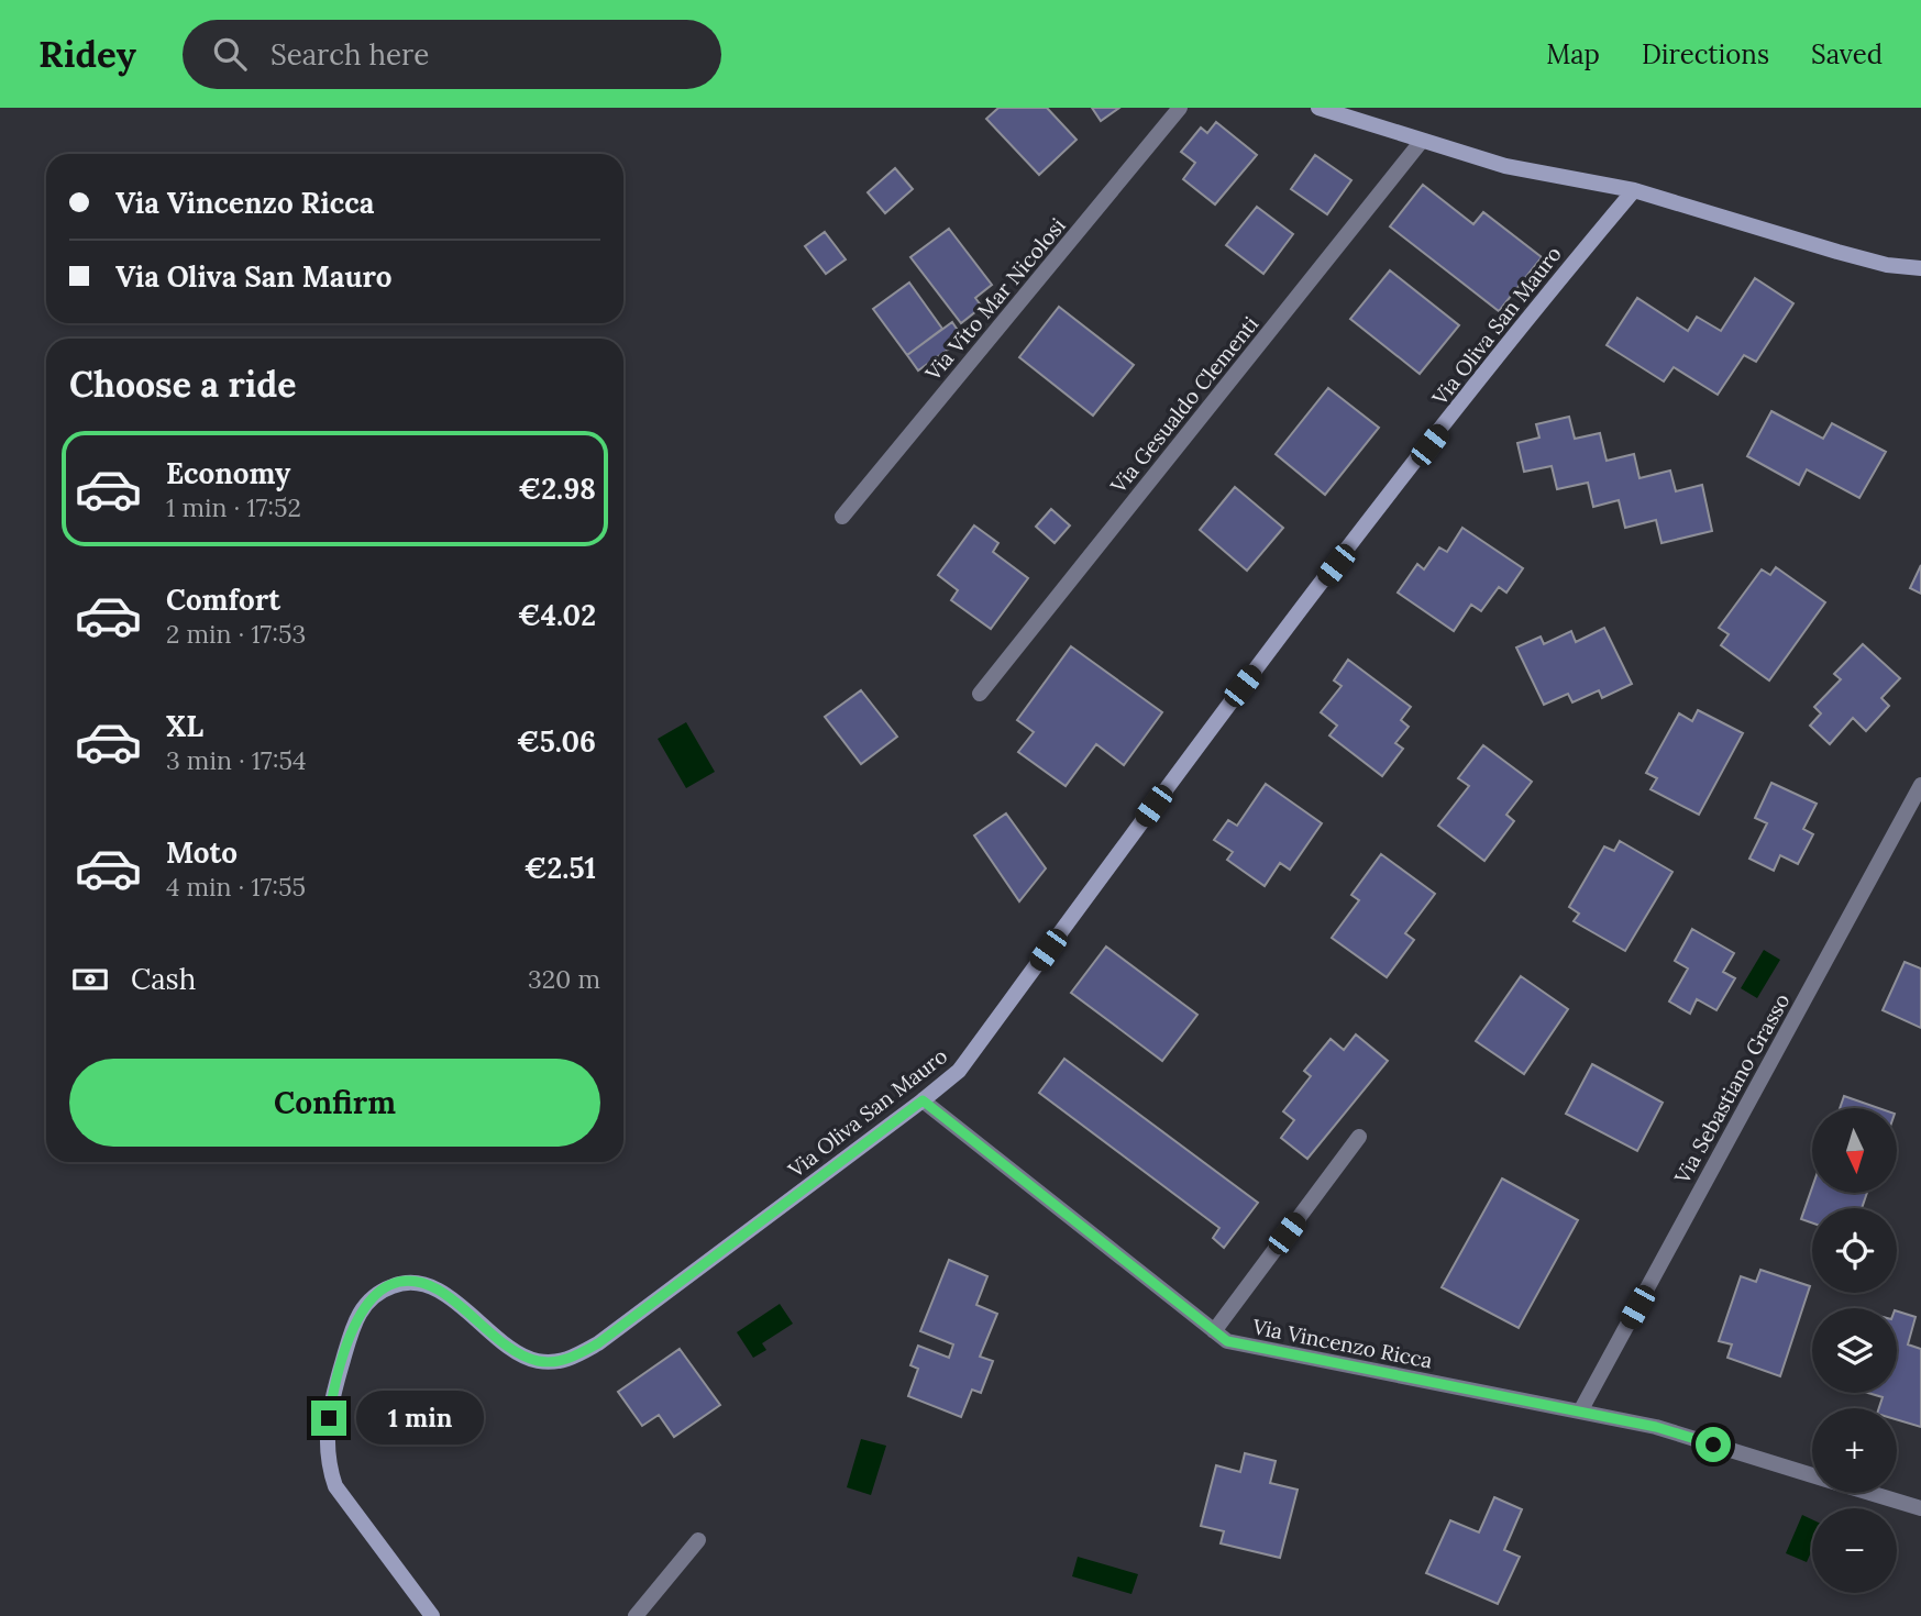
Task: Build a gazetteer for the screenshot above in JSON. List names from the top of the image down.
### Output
{
  "streets": {
    "street": [
      "Via Vito Mar Nicolosi",
      "Via Oliva San Mauro",
      "Via Gesualdo Clementi",
      "Via Sebastiano Grasso",
      "Via Vincenzo Ricca"
    ]
  },
  "crossings": [
    ["Via Oliva San Mauro", "Via Vincenzo Ricca"],
    ["Via Sebastiano Grasso", "Via Vincenzo Ricca"]
  ],
  "north": "bottom",
  "page": {
    "header": "Ridey",
    "search": "Search here",
    "nav": ["Map", "Directions", "Saved"],
    "banner": ["Via Vincenzo Ricca", "Via Oliva San Mauro"],
    "heading": "Choose a ride",
    "list": [
      {
        "name": "Economy",
        "note": "1 min · 17:52",
        "value": "€2.98"
      },
      {
        "name": "Comfort",
        "note": "2 min · 17:53",
        "value": "€4.02"
      },
      {
        "name": "XL",
        "note": "3 min · 17:54",
        "value": "€5.06"
      },
      {
        "name": "Moto",
        "note": "4 min · 17:55",
        "value": "€2.51"
      }
    ],
    "pay": ["Cash", "320 m"],
    "buttons": "Confirm",
    "map_buttons": ["+", "−"],
    "bubble": "1 min"
  }
}
